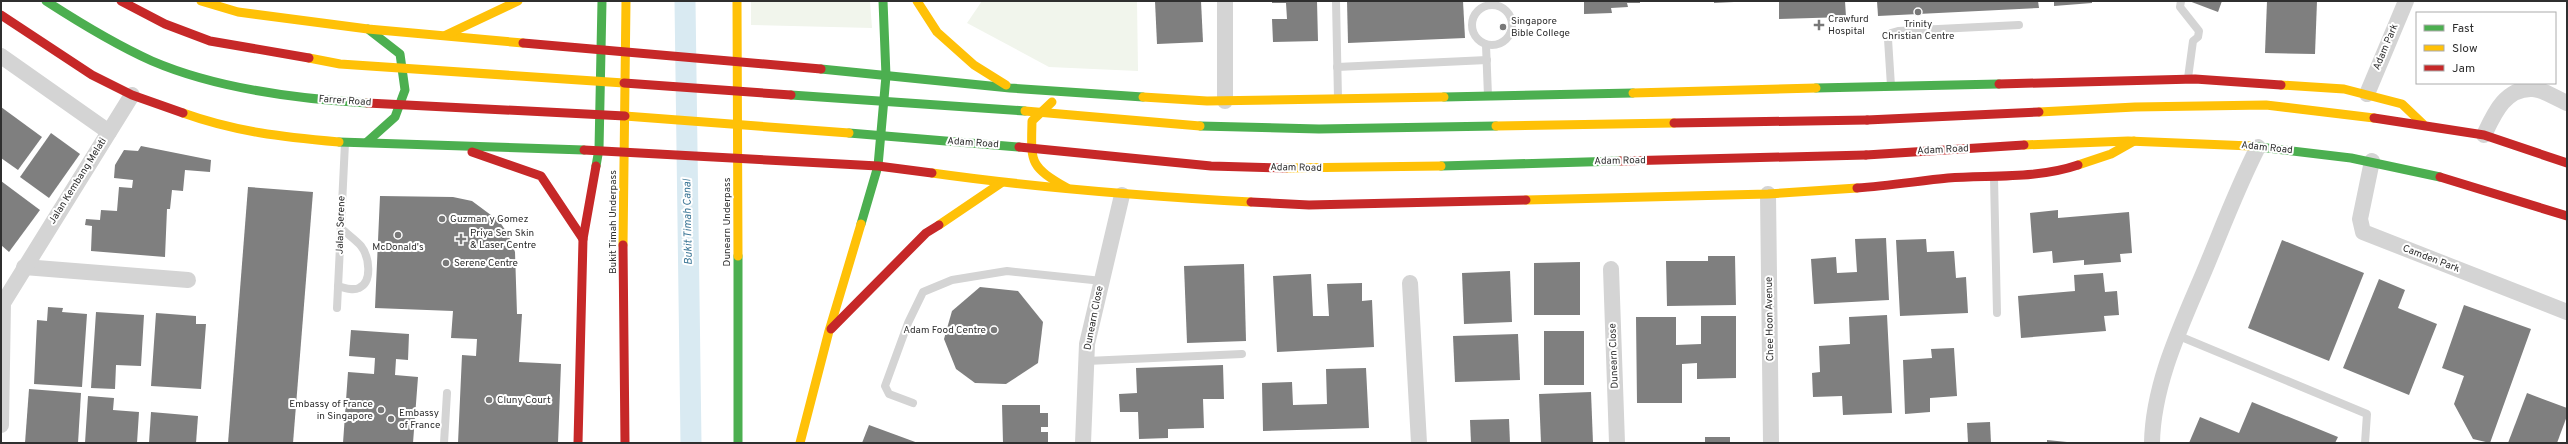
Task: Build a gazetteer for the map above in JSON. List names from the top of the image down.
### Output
{
  "streets": {
    "highway": [
      "Farrer Road",
      "Adam Road",
      "Bukit Timah Underpass",
      "Dunearn Underpass"
    ],
    "street": [
      "Adam Park",
      "Jalan Kembang Melati",
      "Camden Park",
      "Dunearn Close",
      "Chee Hoon Avenue"
    ],
    "lane": ["Jalan Serene"]
  },
  "crossings": [
    ["Farrer Road", "Adam Road"],
    ["Adam Road", "Camden Park"]
  ],
  "water": ["Bukit Timah Canal"],
  "places": {
    "other": [
      "Trinity Christian Centre",
      "Singapore Bible College",
      "Guzman y Gomez",
      "McDonald's",
      "Serene Centre",
      "Adam Food Centre",
      "Cluny Court",
      "Embassy of France in Singapore",
      "Embassy of France"
    ],
    "health": ["Crawfurd Hospital", "Priya Sen Skin & Laser Centre"]
  },
  "legend": ["Fast", "Slow", "Jam"]
}
